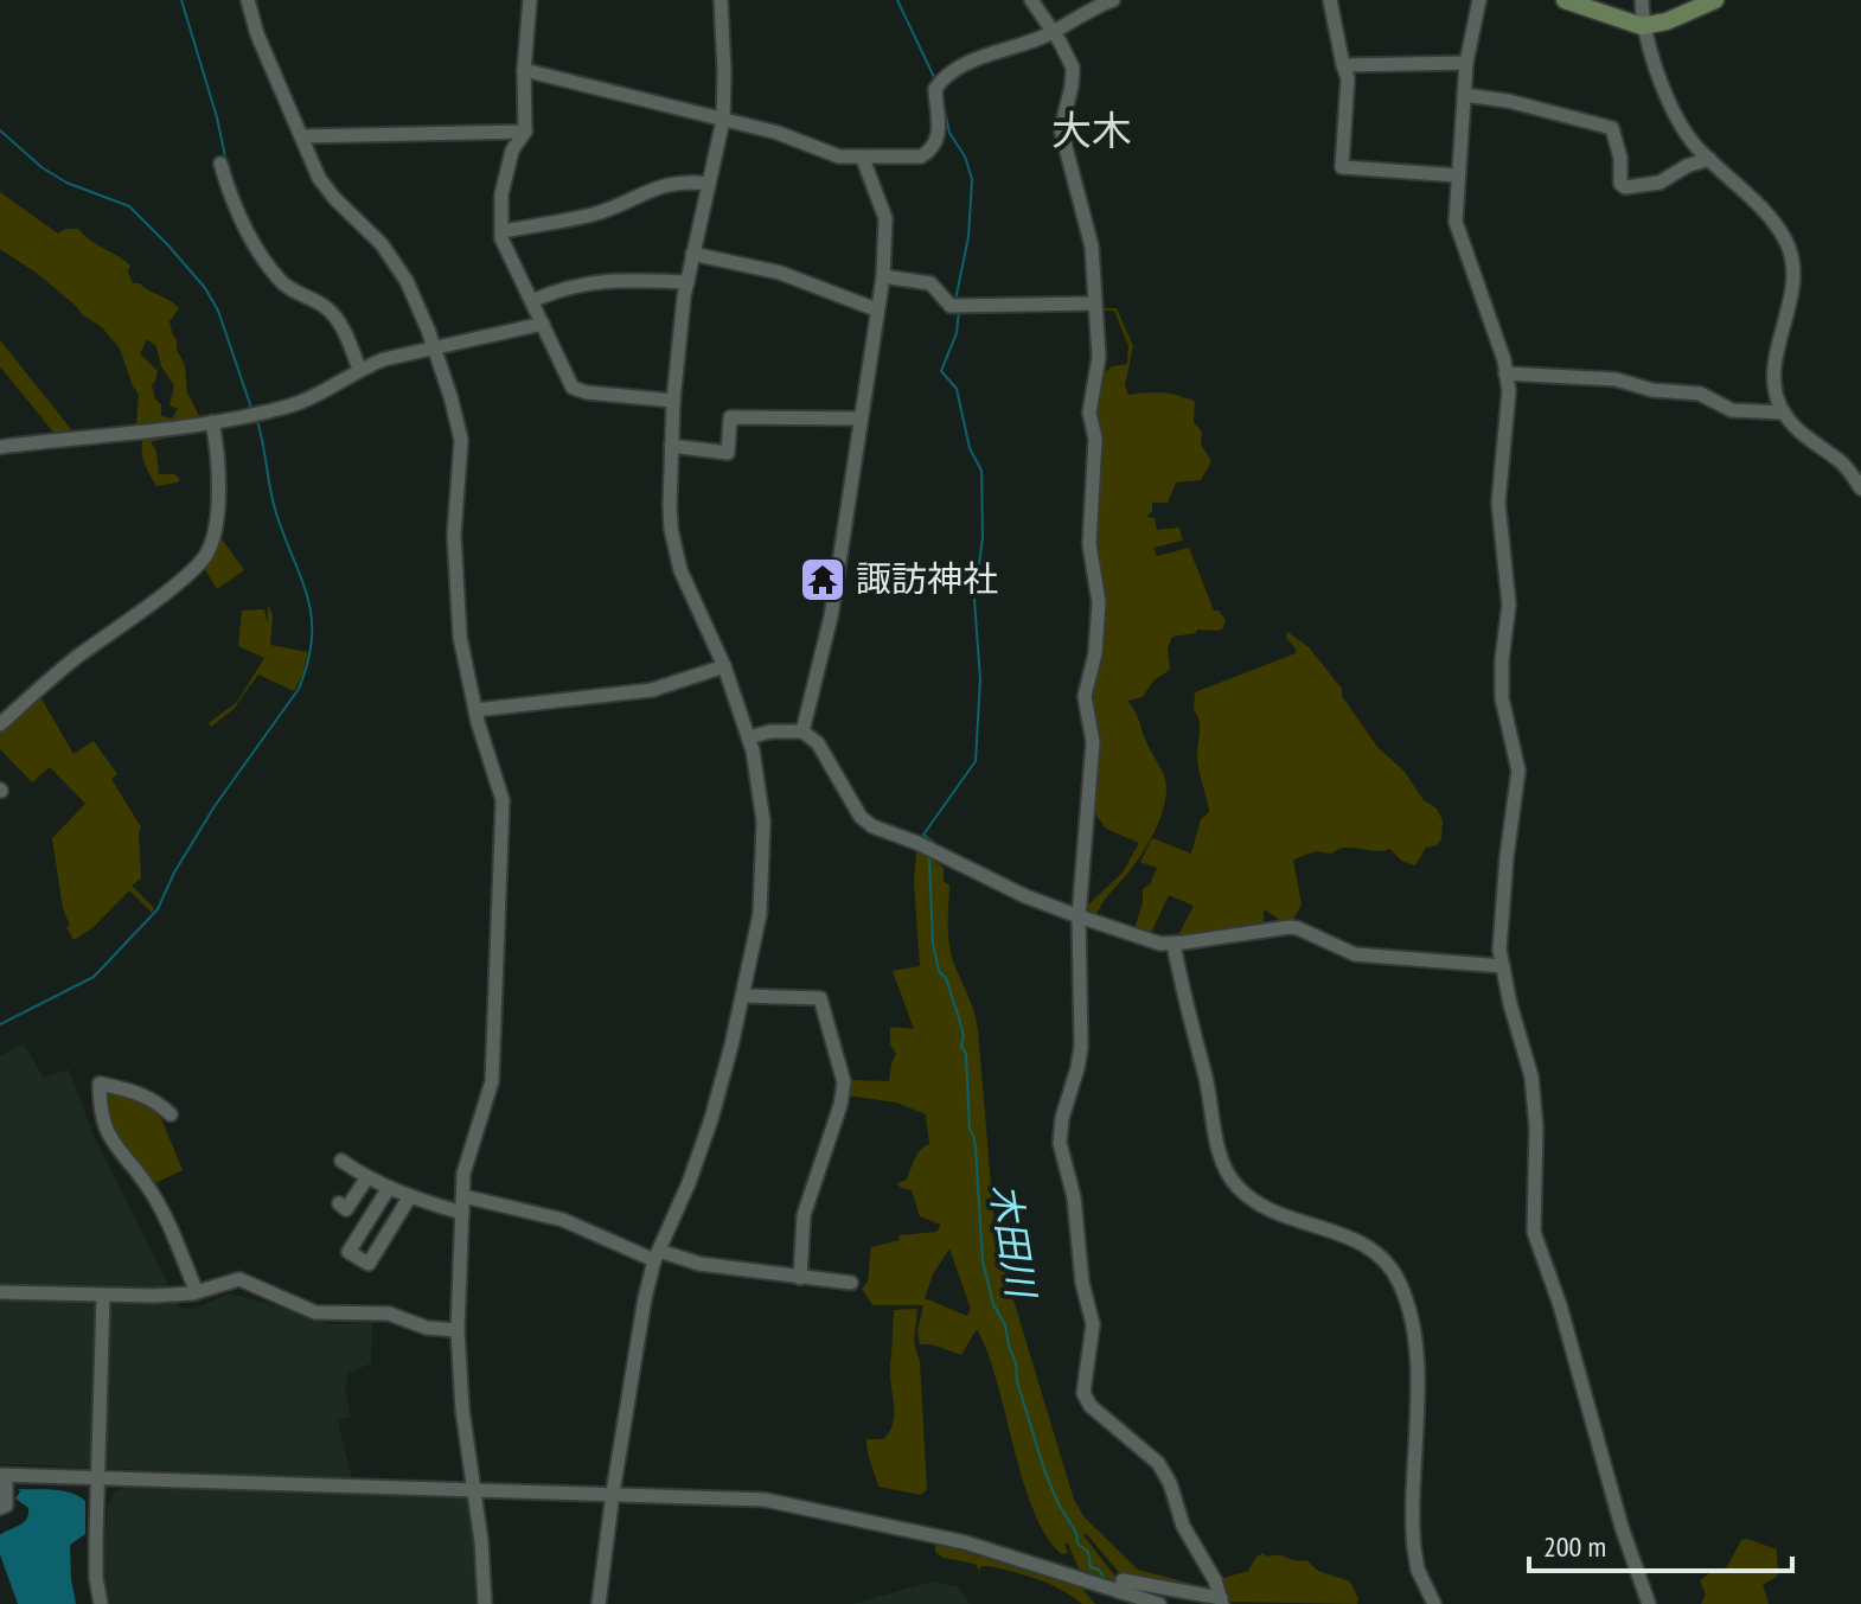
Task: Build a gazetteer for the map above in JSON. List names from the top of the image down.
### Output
{
  "districts": ["大木"],
  "water": ["木田川"],
  "places": {
    "temple": ["諏訪神社"]
  },
  "scale_bar": "200 m"
}
